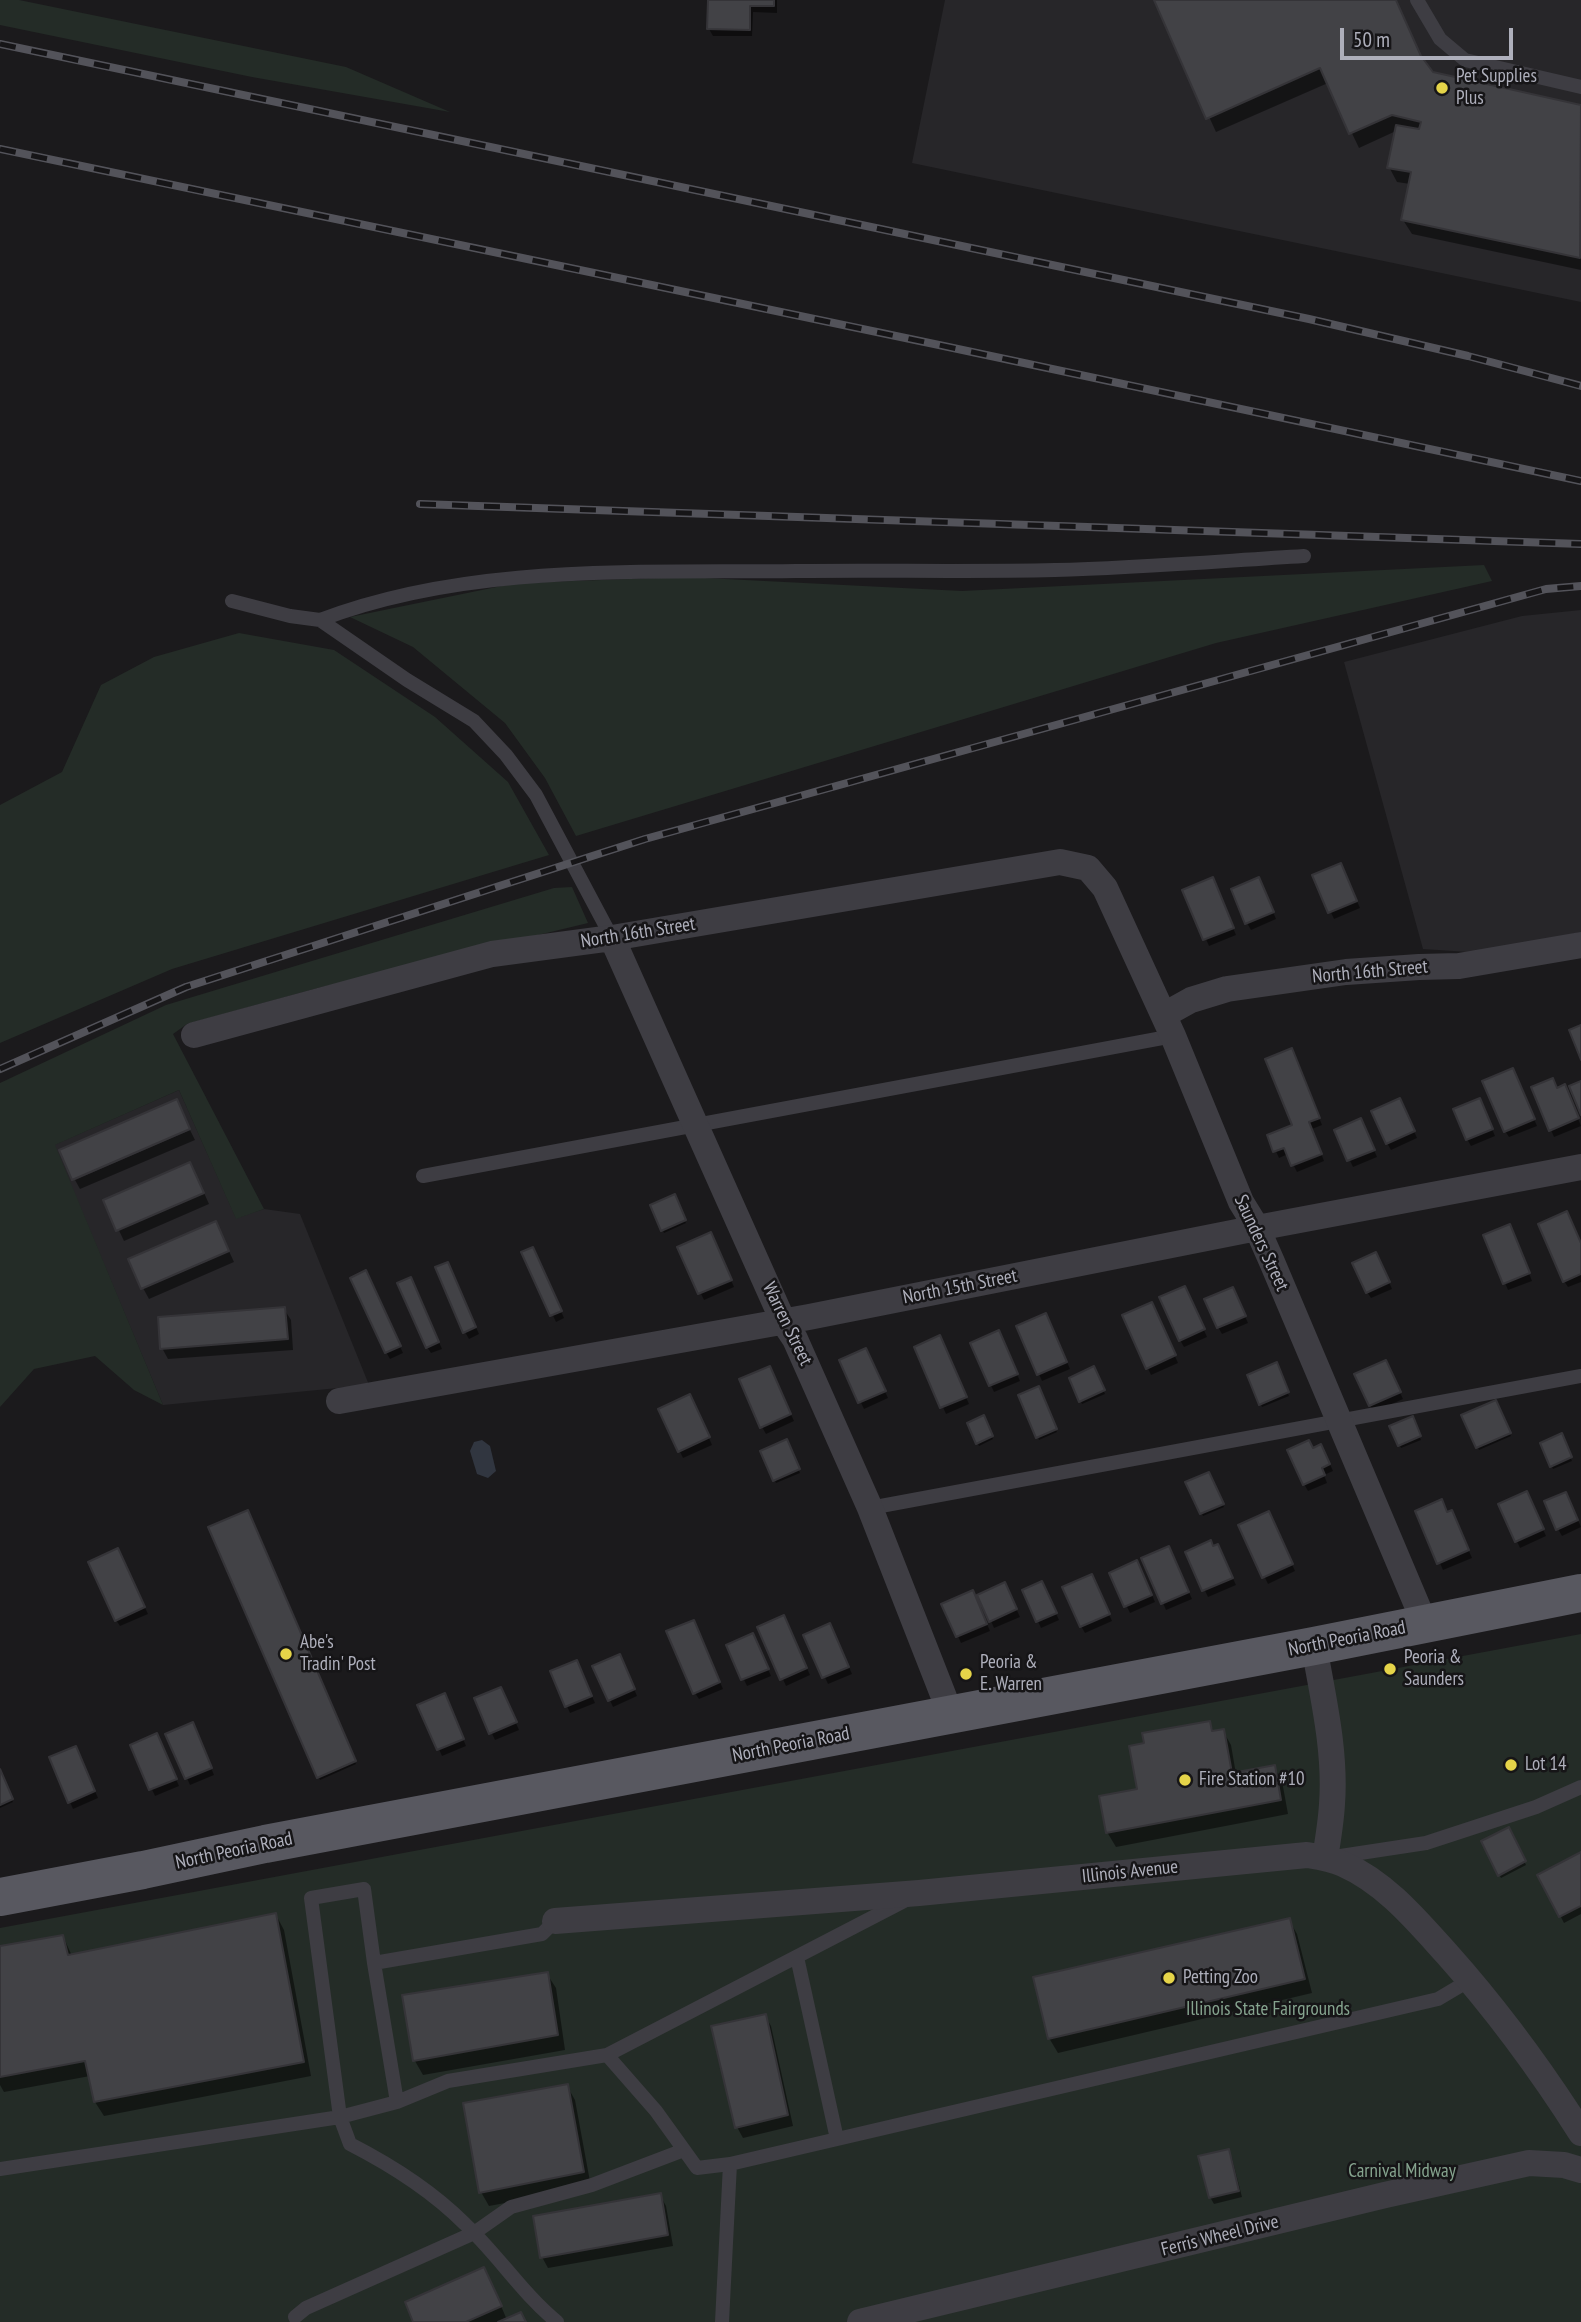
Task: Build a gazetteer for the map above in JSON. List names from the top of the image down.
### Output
{
  "streets": {
    "main road": ["North Peoria Road"],
    "street": [
      "North 16th Street",
      "Saunders Street",
      "North 15th Street",
      "Warren Street",
      "Illinois Avenue",
      "Ferris Wheel Drive"
    ]
  },
  "crossings": [
    ["North 16th Street", "Saunders Street"],
    ["North 16th Street", "Warren Street"],
    ["Saunders Street", "North 15th Street"],
    ["Saunders Street", "North Peoria Road"],
    ["North 15th Street", "Warren Street"],
    ["Warren Street", "North Peoria Road"]
  ],
  "parks": ["Illinois State Fairgrounds", "Carnival Midway"],
  "places": [
    "Pet Supplies Plus",
    "Abe's Tradin' Post",
    "Peoria & Saunders",
    "Peoria & E. Warren",
    "Lot 14",
    "Fire Station #10",
    "Petting Zoo"
  ],
  "scale_bar": "50 m"
}
